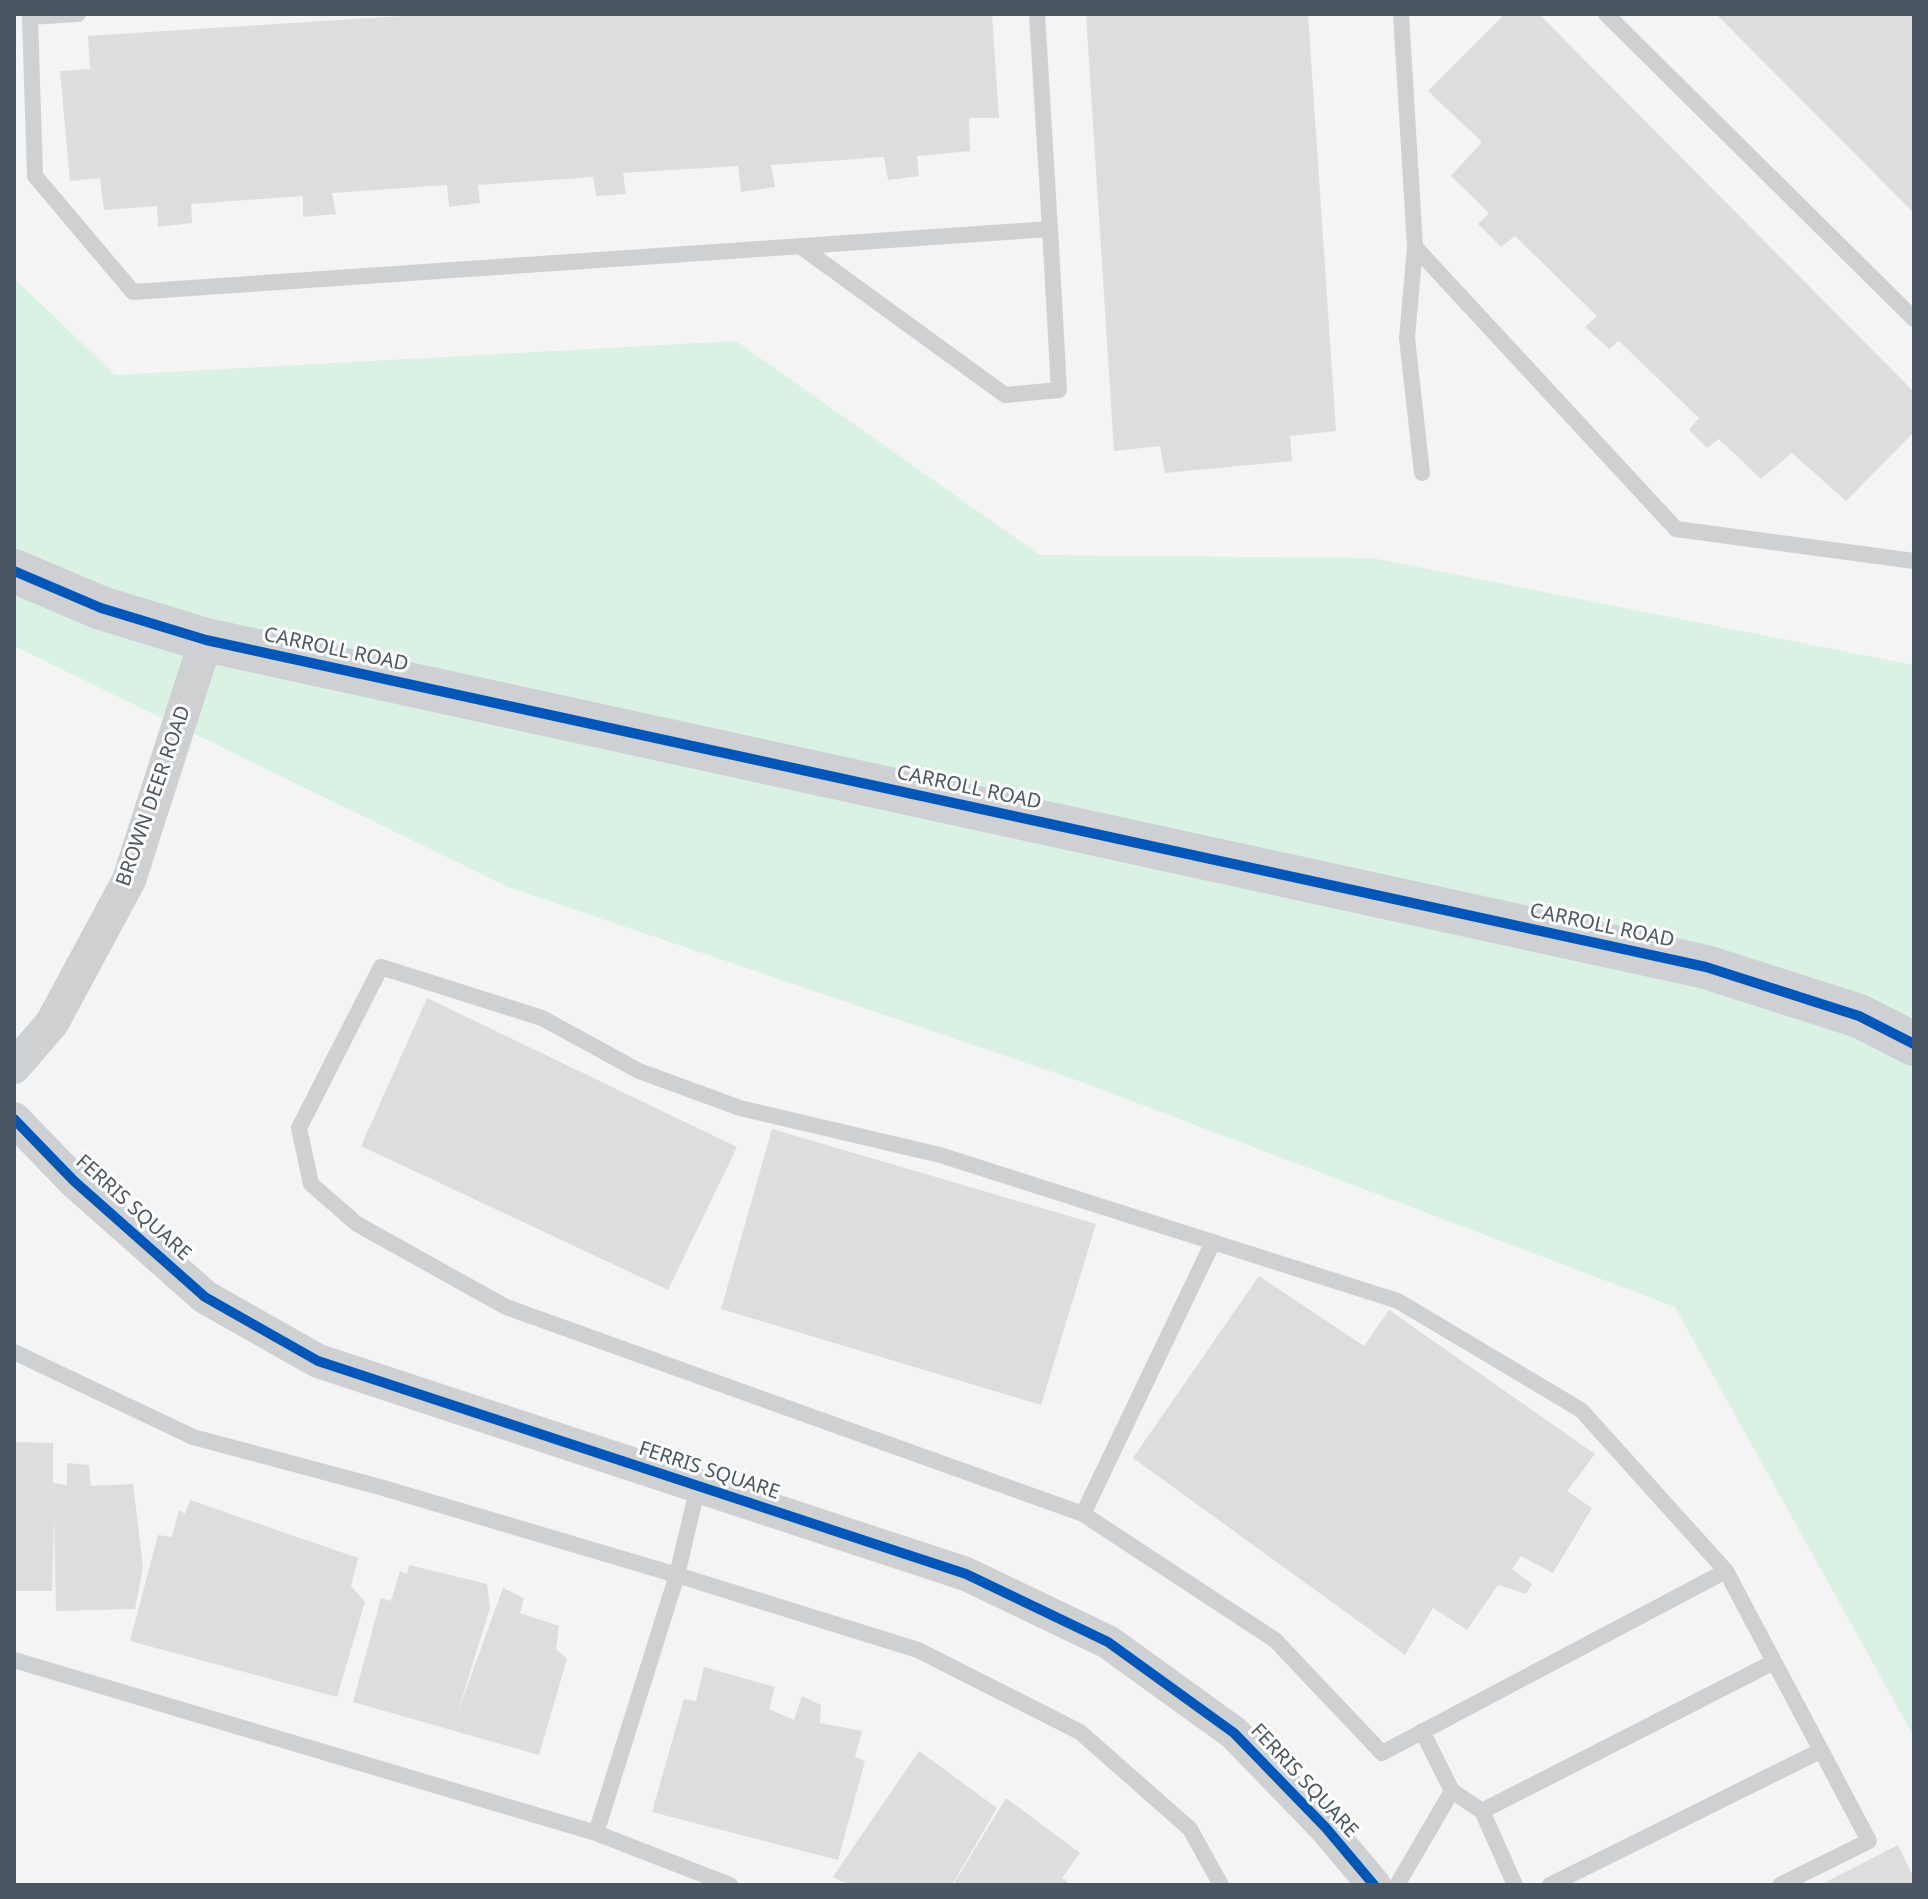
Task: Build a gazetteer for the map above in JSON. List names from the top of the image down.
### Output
{
  "streets": {
    "main road": ["CARROLL ROAD"],
    "street": ["BROWN DEER ROAD", "FERRIS SQUARE"]
  },
  "crossings": [
    ["CARROLL ROAD", "BROWN DEER ROAD"]
  ]
}
